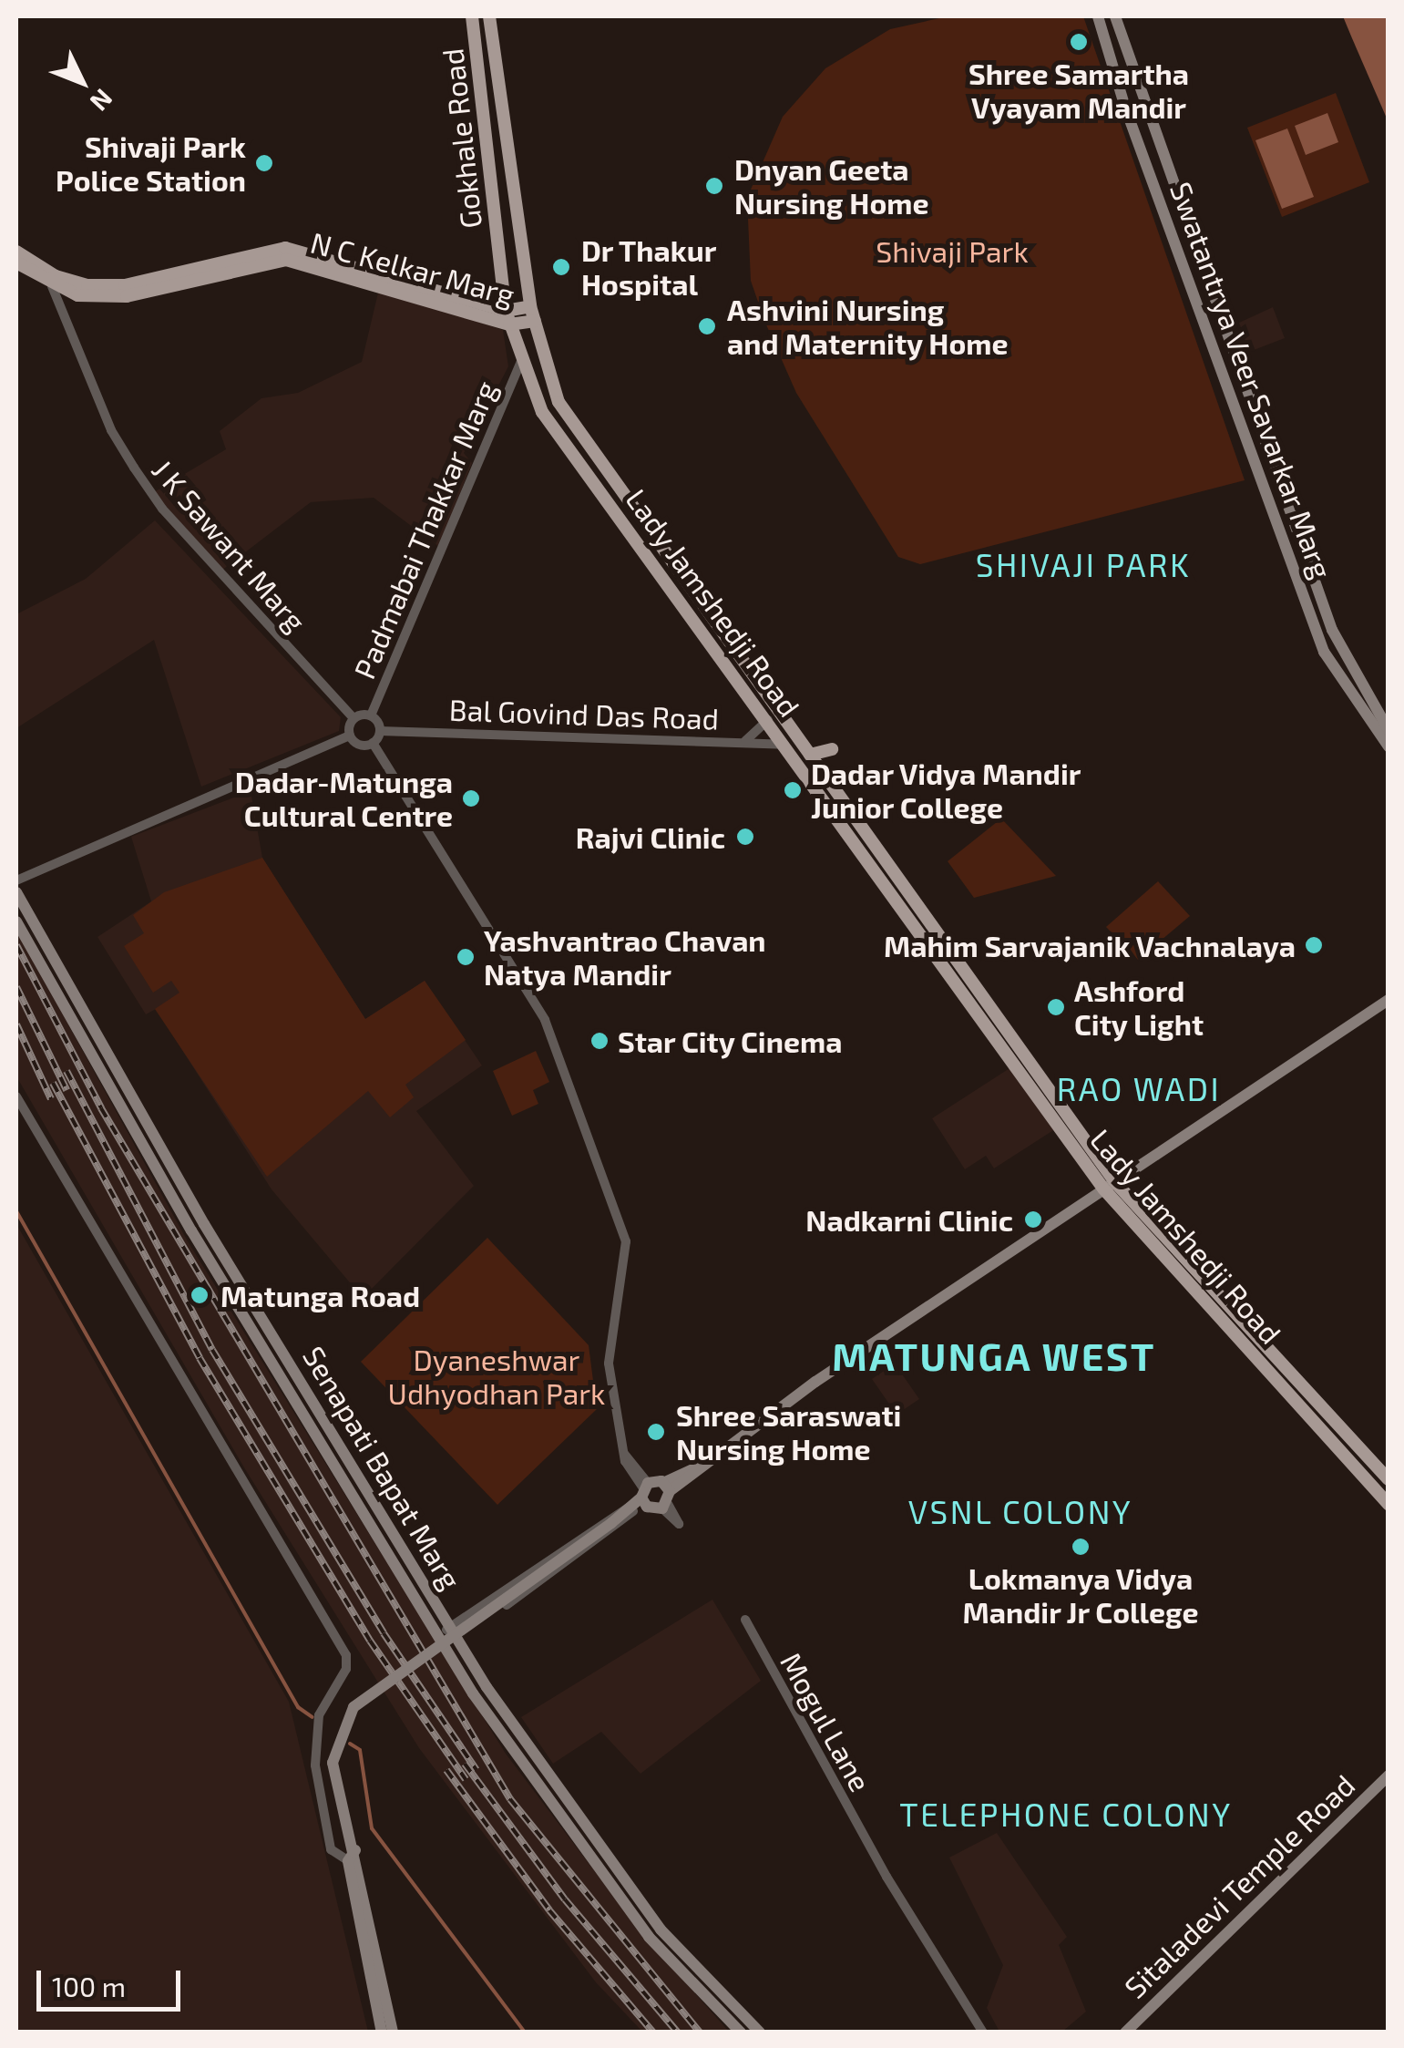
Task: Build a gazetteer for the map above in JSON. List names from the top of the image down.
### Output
{
  "streets": {
    "main road": [
      "Gokhale Road",
      "N C Kelkar Marg",
      "Swatantrya Veer Savarkar Marg",
      "Lady Jamshedji Road",
      "Senapati Bapat Marg",
      "Sitaladevi Temple Road"
    ],
    "street": [
      "Padmabai Thakkar Marg",
      "J K Sawant Marg",
      "Bal Govind Das Road",
      "Mogul Lane"
    ]
  },
  "crossings": [
    ["Gokhale Road", "N C Kelkar Marg"],
    ["Gokhale Road", "Lady Jamshedji Road"],
    ["N C Kelkar Marg", "J K Sawant Marg"],
    ["N C Kelkar Marg", "Lady Jamshedji Road"],
    ["Padmabai Thakkar Marg", "J K Sawant Marg"],
    ["Padmabai Thakkar Marg", "Lady Jamshedji Road"],
    ["Padmabai Thakkar Marg", "Bal Govind Das Road"],
    ["J K Sawant Marg", "Bal Govind Das Road"],
    ["Lady Jamshedji Road", "Bal Govind Das Road"]
  ],
  "districts": [
    "SHIVAJI PARK",
    "RAO WADI",
    "MATUNGA WEST",
    "VSNL COLONY",
    "TELEPHONE COLONY"
  ],
  "parks": ["Shivaji Park", "Dyaneshwar Udhyodhan Park"],
  "places": [
    "Shree Samartha Vyayam Mandir",
    "Shivaji Park Police Station",
    "Dnyan Geeta Nursing Home",
    "Dr Thakur Hospital",
    "Ashvini Nursing and Maternity Home",
    "Dadar Vidya Mandir Junior College",
    "Dadar-Matunga Cultural Centre",
    "Rajvi Clinic",
    "Mahim Sarvajanik Vachnalaya",
    "Yashvantrao Chavan Natya Mandir",
    "Ashford City Light",
    "Star City Cinema",
    "Nadkarni Clinic",
    "Matunga Road",
    "Shree Saraswati Nursing Home",
    "Lokmanya Vidya Mandir Jr College"
  ],
  "scale_bar": "100 m",
  "north": "bottom right"
}
